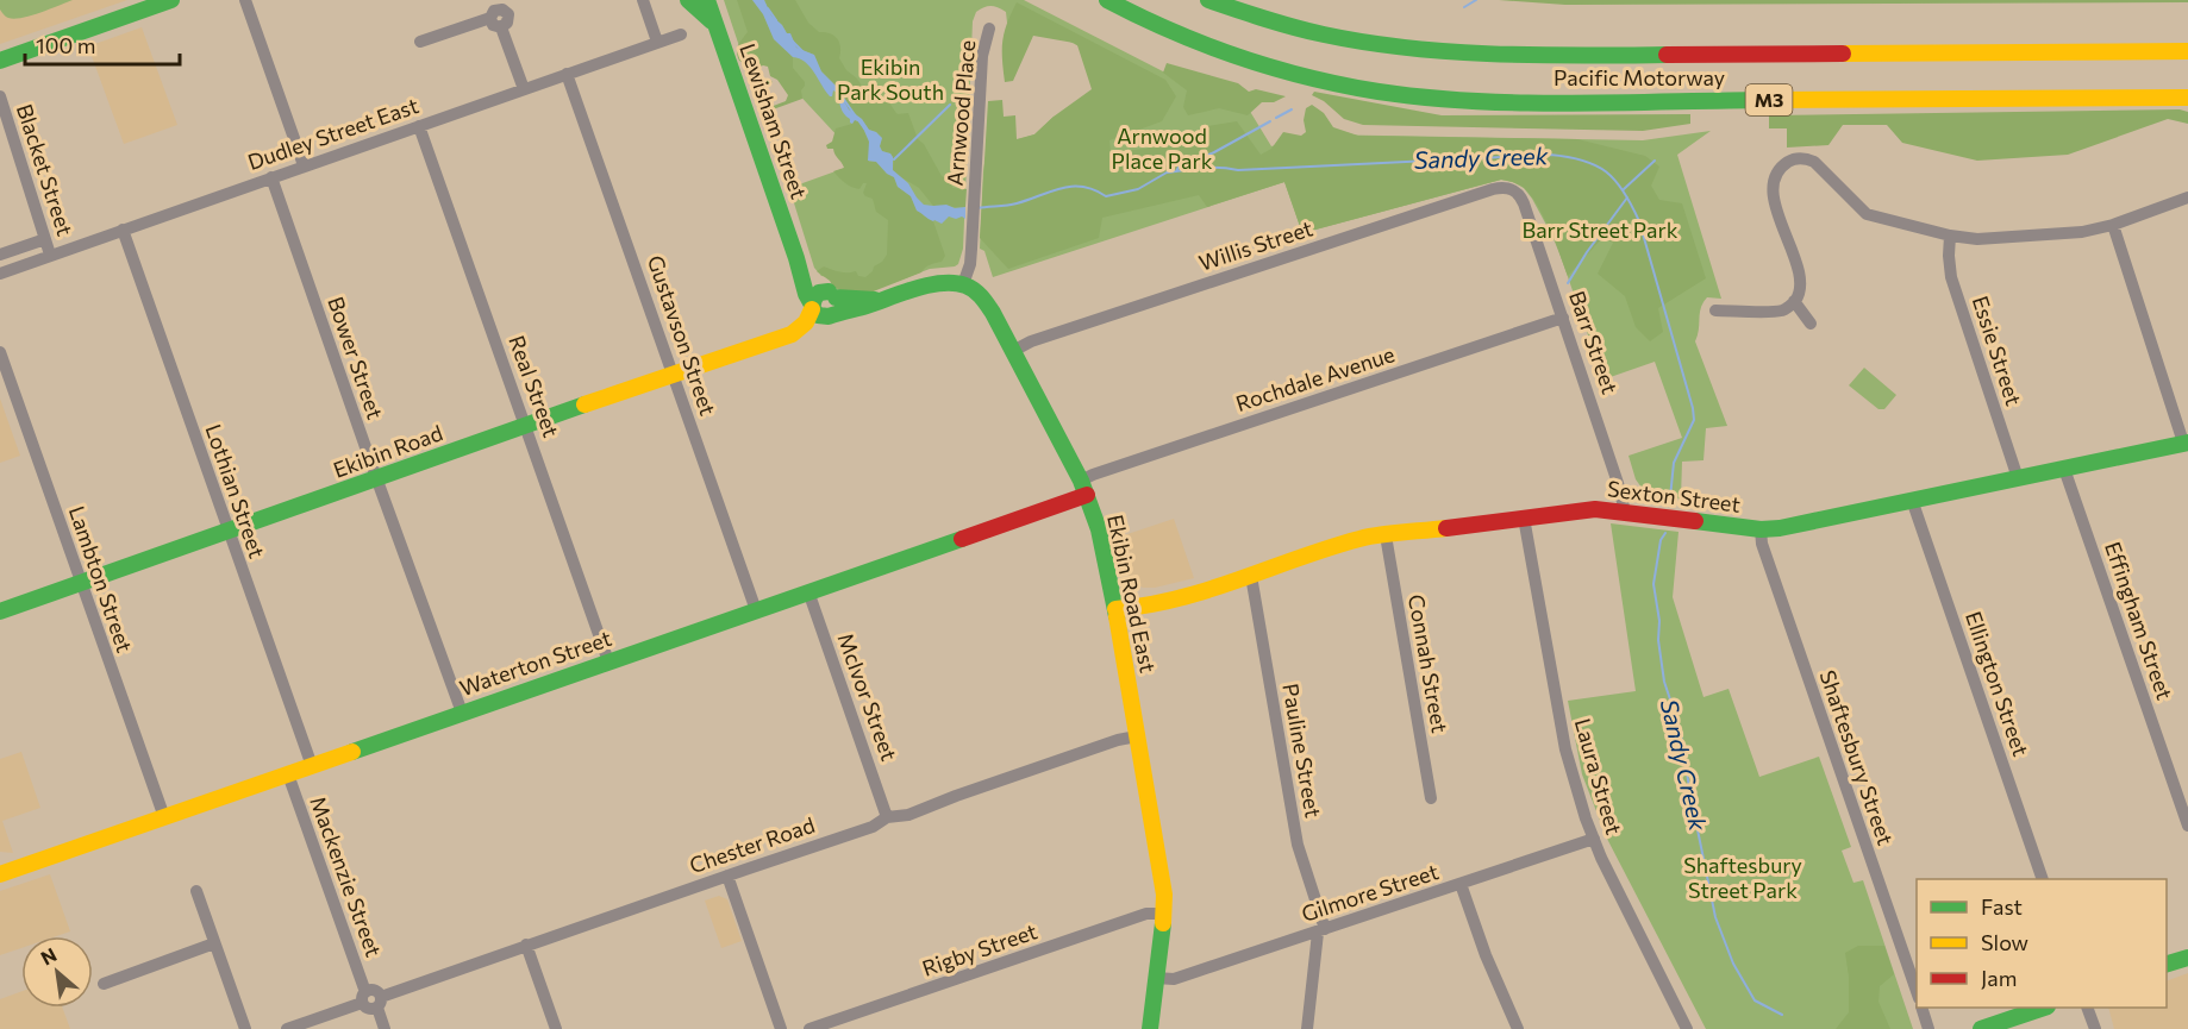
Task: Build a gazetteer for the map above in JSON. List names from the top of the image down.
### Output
{
  "streets": {
    "main road": [
      "Pacific Motorway",
      "M3",
      "Lewisham Street",
      "Ekibin Road",
      "Sexton Street",
      "Ekibin Road East",
      "Waterton Street"
    ],
    "street": [
      "Arnwood Place",
      "Dudley Street East",
      "Blacket Street",
      "Willis Street",
      "Gustavson Street",
      "Barr Street",
      "Essie Street",
      "Bower Street",
      "Rochdale Avenue",
      "Real Street",
      "Lothian Street",
      "Lambton Street",
      "Effingham Street",
      "Connah Street",
      "Ellington Street",
      "McIvor Street",
      "Pauline Street",
      "Shaftesbury Street",
      "Laura Street",
      "Chester Road",
      "Mackenzie Street",
      "Gilmore Street",
      "Rigby Street"
    ]
  },
  "crossings": [
    ["Arnwood Place", "Ekibin Road East"],
    ["Lewisham Street", "Ekibin Road"],
    ["Dudley Street East", "Blacket Street"],
    ["Dudley Street East", "Gustavson Street"],
    ["Dudley Street East", "Bower Street"],
    ["Dudley Street East", "Real Street"],
    ["Dudley Street East", "Lothian Street"],
    ["Willis Street", "Barr Street"],
    ["Willis Street", "Ekibin Road East"],
    ["Gustavson Street", "Ekibin Road"],
    ["Gustavson Street", "Waterton Street"],
    ["Barr Street", "Rochdale Avenue"],
    ["Barr Street", "Sexton Street"],
    ["Essie Street", "Sexton Street"],
    ["Bower Street", "Ekibin Road"],
    ["Bower Street", "Waterton Street"],
    ["Rochdale Avenue", "Ekibin Road East"],
    ["Rochdale Avenue", "Waterton Street"],
    ["Real Street", "Ekibin Road"],
    ["Real Street", "Waterton Street"],
    ["Ekibin Road", "Lothian Street"],
    ["Ekibin Road", "Lambton Street"],
    ["Lothian Street", "Waterton Street"],
    ["Sexton Street", "Ekibin Road East"],
    ["Sexton Street", "Effingham Street"],
    ["Sexton Street", "Connah Street"],
    ["Sexton Street", "Ellington Street"],
    ["Sexton Street", "Pauline Street"],
    ["Sexton Street", "Shaftesbury Street"],
    ["Sexton Street", "Laura Street"],
    ["Lambton Street", "Waterton Street"],
    ["Ekibin Road East", "Waterton Street"],
    ["Ekibin Road East", "Chester Road"],
    ["Ekibin Road East", "Gilmore Street"],
    ["Ekibin Road East", "Rigby Street"],
    ["Waterton Street", "McIvor Street"],
    ["Waterton Street", "Mackenzie Street"],
    ["McIvor Street", "Chester Road"],
    ["Pauline Street", "Gilmore Street"],
    ["Laura Street", "Gilmore Street"]
  ],
  "water": ["Sandy Creek"],
  "parks": [
    "Ekibin Park South",
    "Arnwood Place Park",
    "Barr Street Park",
    "Shaftesbury Street Park"
  ],
  "legend": ["Fast", "Slow", "Jam"],
  "scale_bar": "100 m",
  "north": "top left"
}
